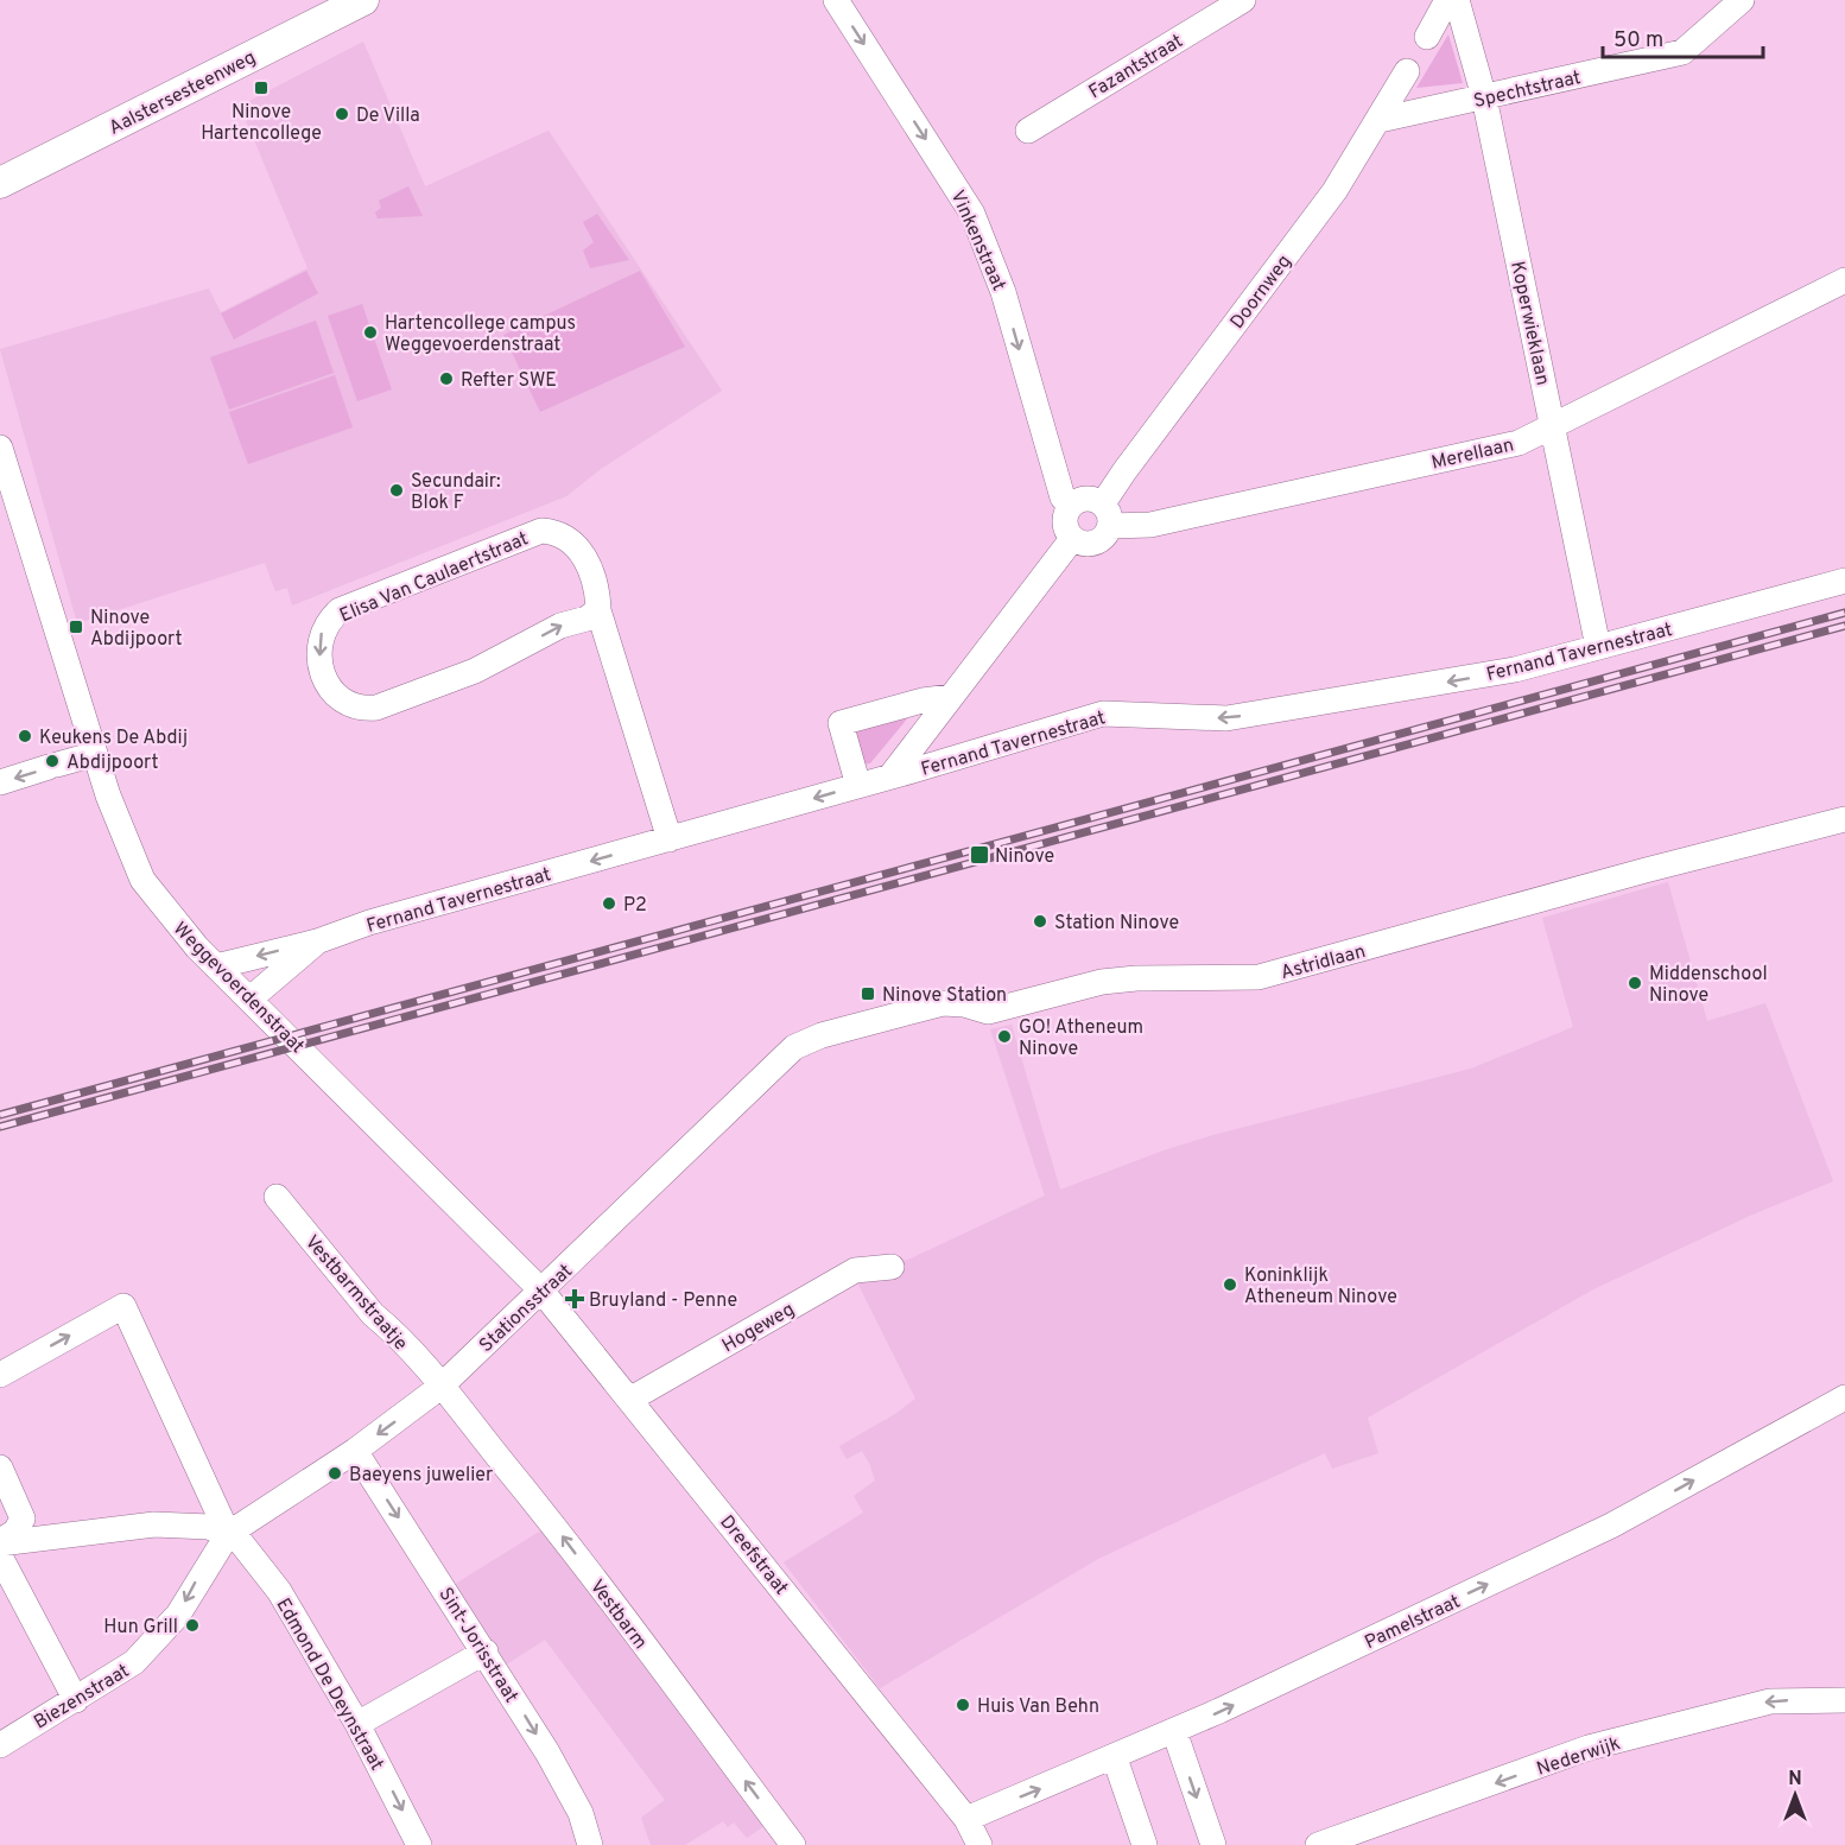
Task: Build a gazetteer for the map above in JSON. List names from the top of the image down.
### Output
{
  "streets": {
    "main road": ["Aalstersesteenweg"],
    "street": [
      "Fazantstraat",
      "Spechtstraat",
      "Vinkenstraat",
      "Doornweg",
      "Koperwieklaan",
      "Merellaan",
      "Elisa Van Caulaertstraat",
      "Fernand Tavernestraat",
      "Astridlaan",
      "Weggevoerdenstraat",
      "Vestbarmstraatje",
      "Stationsstraat",
      "Hogeweg",
      "Dreefstraat",
      "Vestbarm",
      "Pamelstraat",
      "Sint-Jorisstraat",
      "Edmond De Deynstraat",
      "Biezenstraat",
      "Nederwijk"
    ]
  },
  "crossings": [
    ["Spechtstraat", "Doornweg"],
    ["Spechtstraat", "Koperwieklaan"],
    ["Vinkenstraat", "Doornweg"],
    ["Vinkenstraat", "Merellaan"],
    ["Doornweg", "Merellaan"],
    ["Koperwieklaan", "Merellaan"],
    ["Koperwieklaan", "Fernand Tavernestraat"],
    ["Elisa Van Caulaertstraat", "Fernand Tavernestraat"],
    ["Fernand Tavernestraat", "Weggevoerdenstraat"],
    ["Astridlaan", "Stationsstraat"],
    ["Weggevoerdenstraat", "Stationsstraat"],
    ["Weggevoerdenstraat", "Dreefstraat"],
    ["Vestbarmstraatje", "Stationsstraat"],
    ["Vestbarmstraatje", "Vestbarm"],
    ["Stationsstraat", "Dreefstraat"],
    ["Stationsstraat", "Vestbarm"],
    ["Stationsstraat", "Sint-Jorisstraat"],
    ["Stationsstraat", "Edmond De Deynstraat"],
    ["Stationsstraat", "Biezenstraat"],
    ["Hogeweg", "Dreefstraat"],
    ["Dreefstraat", "Pamelstraat"],
    ["Edmond De Deynstraat", "Biezenstraat"]
  ],
  "one_way": [
    "Vinkenstraat",
    "Fernand Tavernestraat",
    "Vestbarm",
    "Pamelstraat",
    "Sint-Jorisstraat",
    "Edmond De Deynstraat",
    "Biezenstraat",
    "Nederwijk"
  ],
  "places": {
    "transit": [
      "Ninove Hartencollege",
      "Ninove Abdijpoort",
      "Ninove",
      "Ninove Station"
    ],
    "other": [
      "De Villa",
      "Hartencollege campus Weggevoerdenstraat",
      "Refter SWE",
      "Secundair: Blok F",
      "Keukens De Abdij",
      "Abdijpoort",
      "P2",
      "Station Ninove",
      "Middenschool Ninove",
      "GO! Atheneum Ninove",
      "Koninklijk Atheneum Ninove",
      "Baeyens juwelier",
      "Hun Grill",
      "Huis Van Behn"
    ],
    "health": ["Bruyland - Penne"]
  },
  "scale_bar": "50 m",
  "north": "top"
}
